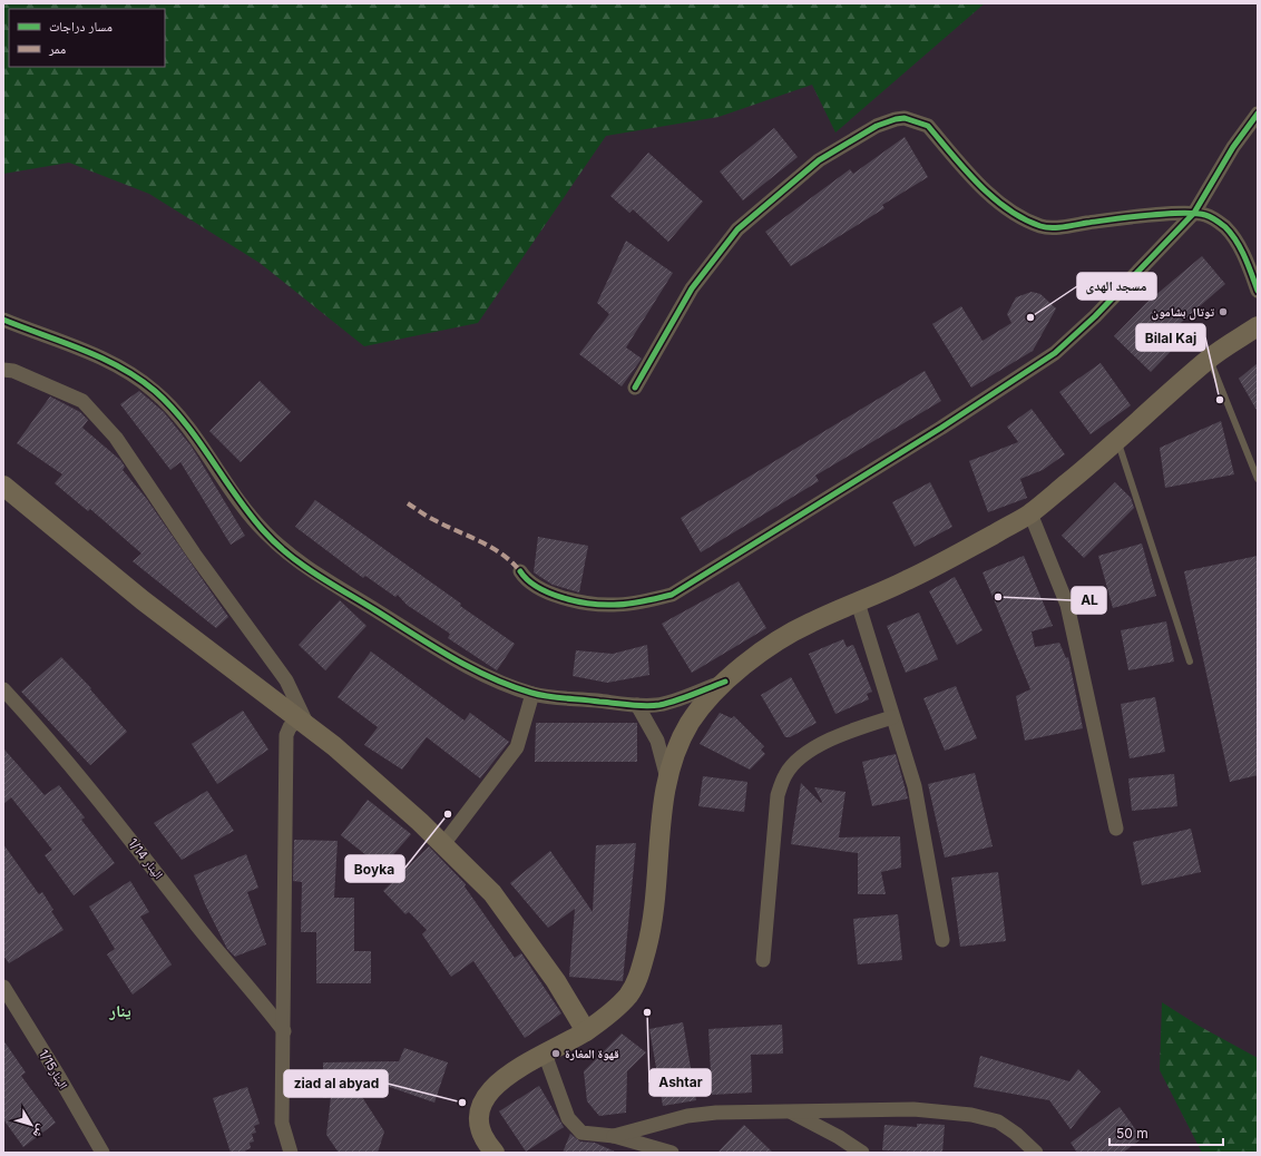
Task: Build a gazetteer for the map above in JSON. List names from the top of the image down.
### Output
{
  "streets": {
    "street": ["الينار 1/14", "الينار1/15"]
  },
  "districts": ["ينار"],
  "places": [
    "توتال بشامون",
    "مسجد الهدى",
    "Bilal Kaj",
    "AL",
    "Boyka",
    "Ashtar",
    "قهوة المغارة",
    "ziad al abyad"
  ],
  "legend": ["مسار دراجات", "ممر"],
  "scale_bar": "50 m",
  "north": "bottom right"
}
